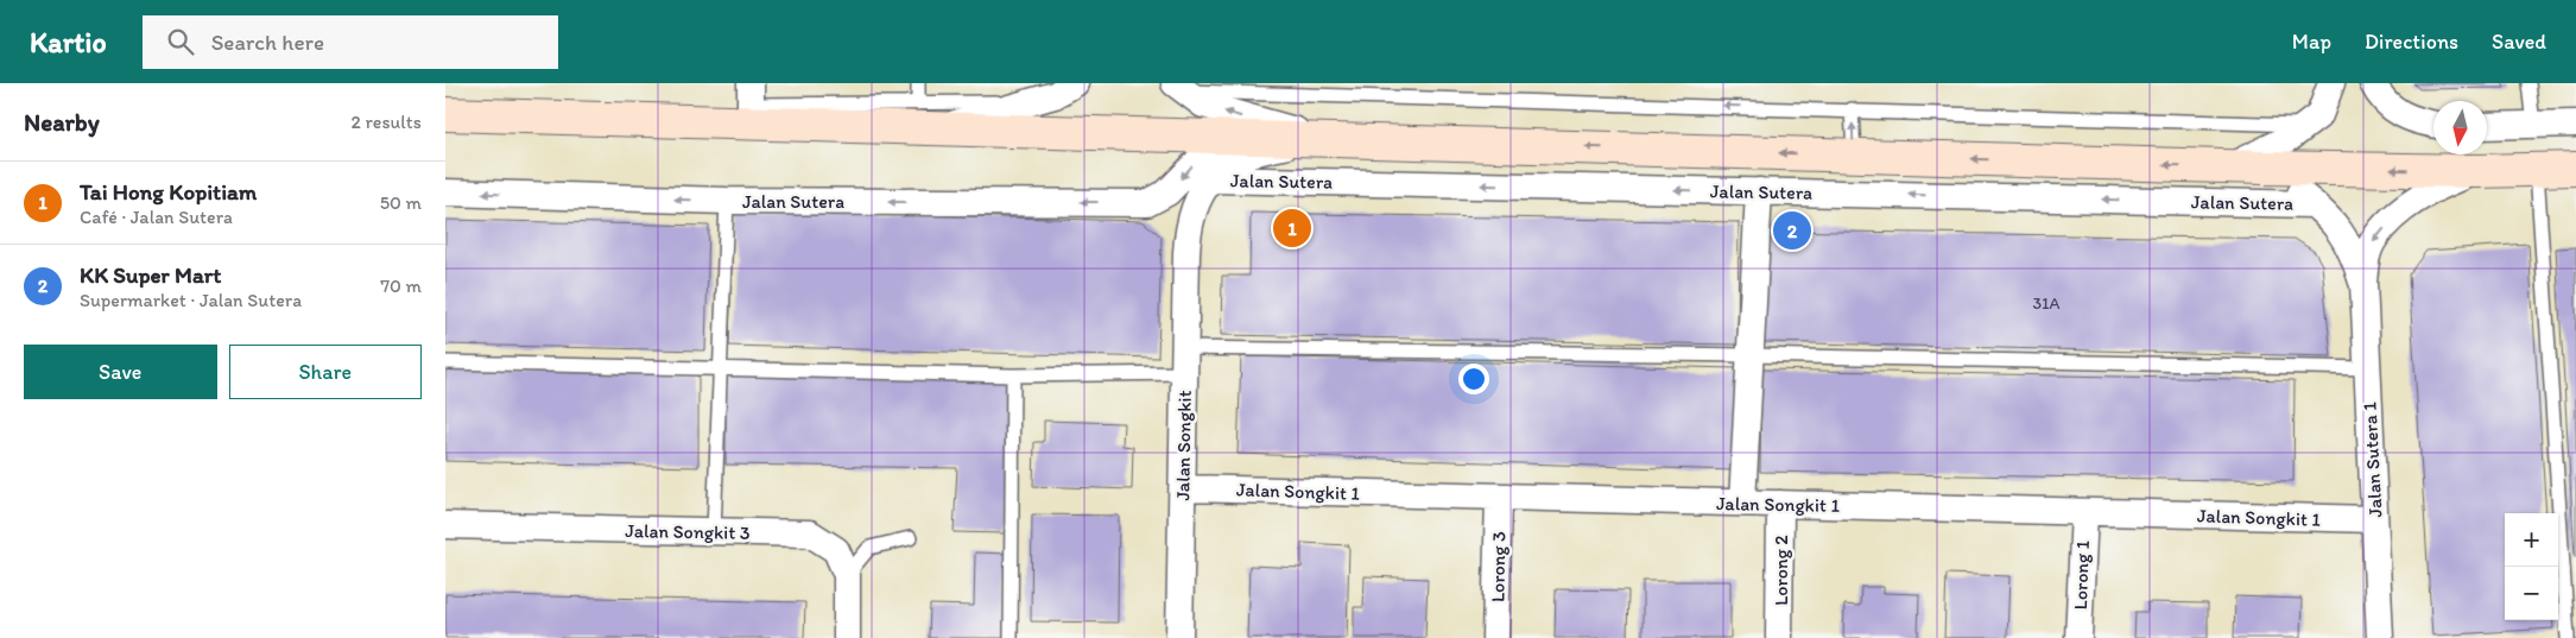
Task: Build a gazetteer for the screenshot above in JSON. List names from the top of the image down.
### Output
{
  "streets": {
    "street": [
      "Jalan Sutera",
      "Jalan Songkit",
      "Jalan Sutera 1",
      "Jalan Songkit 1",
      "Jalan Songkit 3",
      "Lorong 3",
      "Lorong 2",
      "Lorong 1"
    ]
  },
  "crossings": [
    ["Jalan Sutera", "Jalan Songkit"],
    ["Jalan Sutera", "Jalan Sutera 1"],
    ["Jalan Songkit", "Jalan Songkit 1"],
    ["Jalan Sutera 1", "Jalan Songkit 1"],
    ["Jalan Songkit 1", "Lorong 3"],
    ["Jalan Songkit 1", "Lorong 2"],
    ["Jalan Songkit 1", "Lorong 1"]
  ],
  "house_numbers": ["31A"],
  "north": "bottom",
  "page": {
    "header": "Kartio",
    "search": "Search here",
    "nav": ["Map", "Directions", "Saved"],
    "heading": ["Nearby", "2 results"],
    "list": [
      {
        "mark": "1",
        "name": "Tai Hong Kopitiam",
        "note": "Café · Jalan Sutera",
        "value": "50 m"
      },
      {
        "mark": "2",
        "name": "KK Super Mart",
        "note": "Supermarket · Jalan Sutera",
        "value": "70 m"
      }
    ],
    "pins": ["1", "2"],
    "buttons": ["Save", "Share"],
    "map_buttons": ["+", "−"]
  }
}
